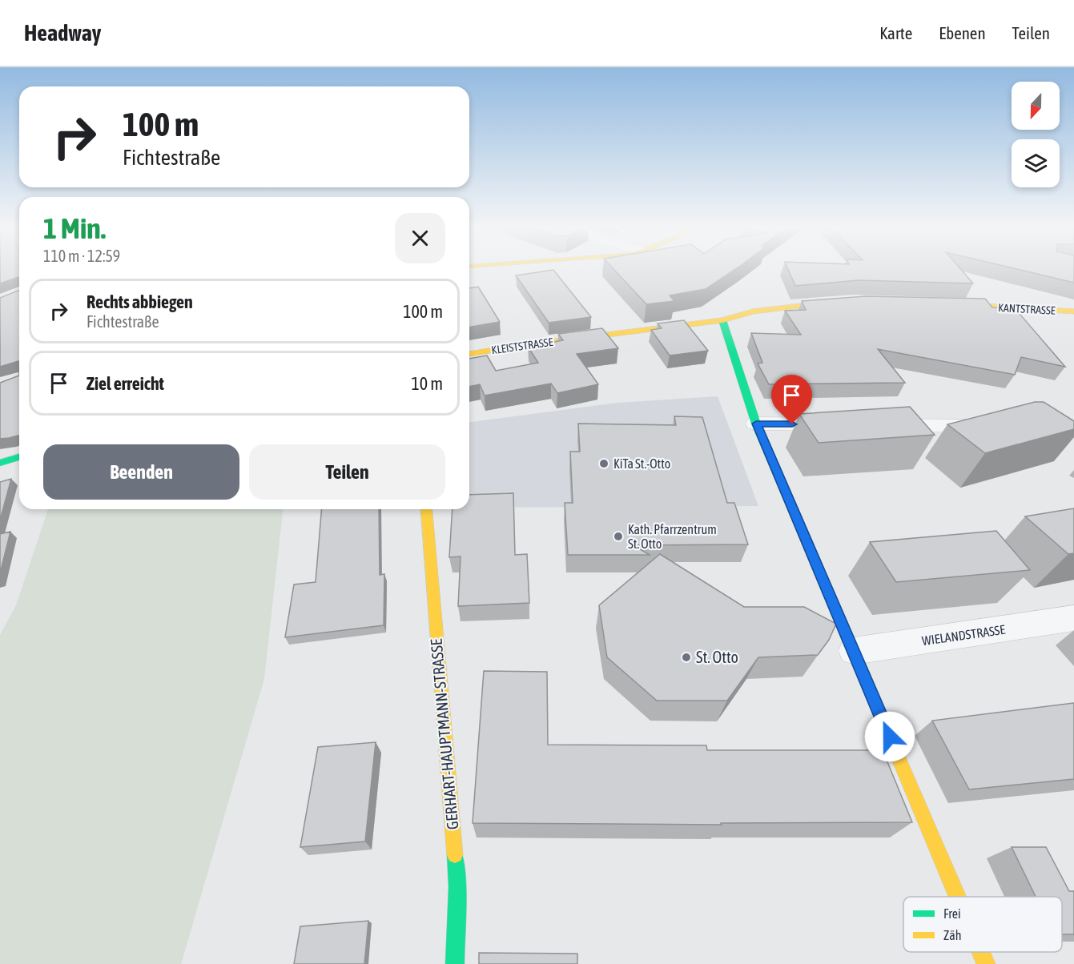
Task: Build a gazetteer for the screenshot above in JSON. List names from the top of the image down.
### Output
{
  "streets": {
    "street": [
      "KANTSTRASSE",
      "KLEISTSTRASSE",
      "WIELANDSTRASSE",
      "GERHART-HAUPTMANN-STRASSE"
    ]
  },
  "places": ["KiTa St.-Otto", "Kath. Pfarrzentrum St. Otto", "St. Otto"],
  "legend": ["Frei", "Zäh"],
  "north": "bottom",
  "page": {
    "header": "Headway",
    "nav": ["Karte", "Ebenen", "Teilen"],
    "turn": ["100 m", "Fichtestraße"],
    "heading": ["1 Min.", "110 m · 12:59"],
    "list": [
      {
        "name": "Rechts abbiegen",
        "note": "Fichtestraße",
        "value": "100 m"
      },
      {
        "name": "Ziel erreicht",
        "value": "10 m"
      }
    ],
    "buttons": ["Beenden", "Teilen"]
  }
}
